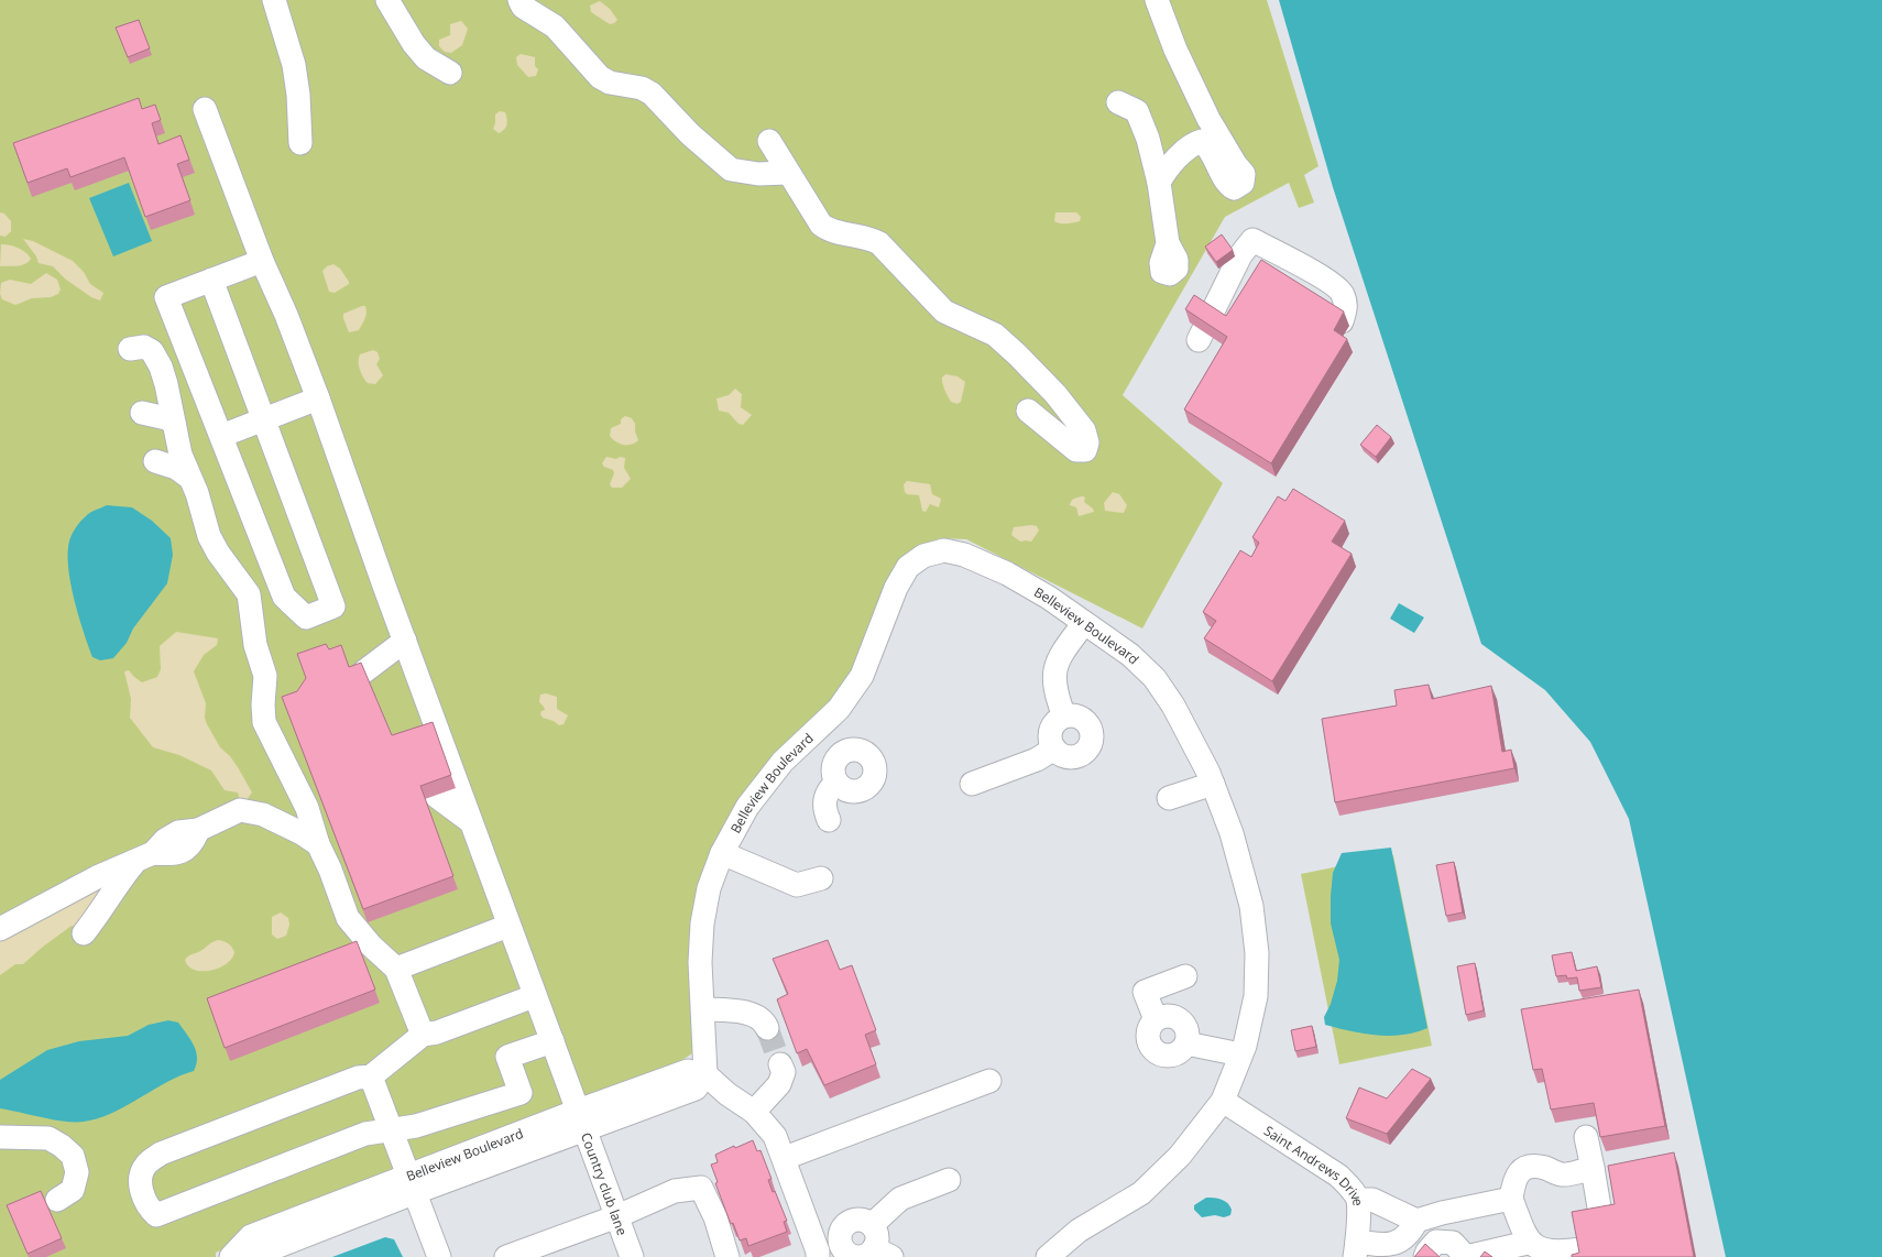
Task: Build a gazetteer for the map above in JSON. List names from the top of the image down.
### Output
{
  "streets": {
    "street": ["Belleview Boulevard", "Saint Andrews Drive", "Country club lane"]
  },
  "crossings": [
    ["Belleview Boulevard", "Saint Andrews Drive"],
    ["Belleview Boulevard", "Country club lane"]
  ]
}
